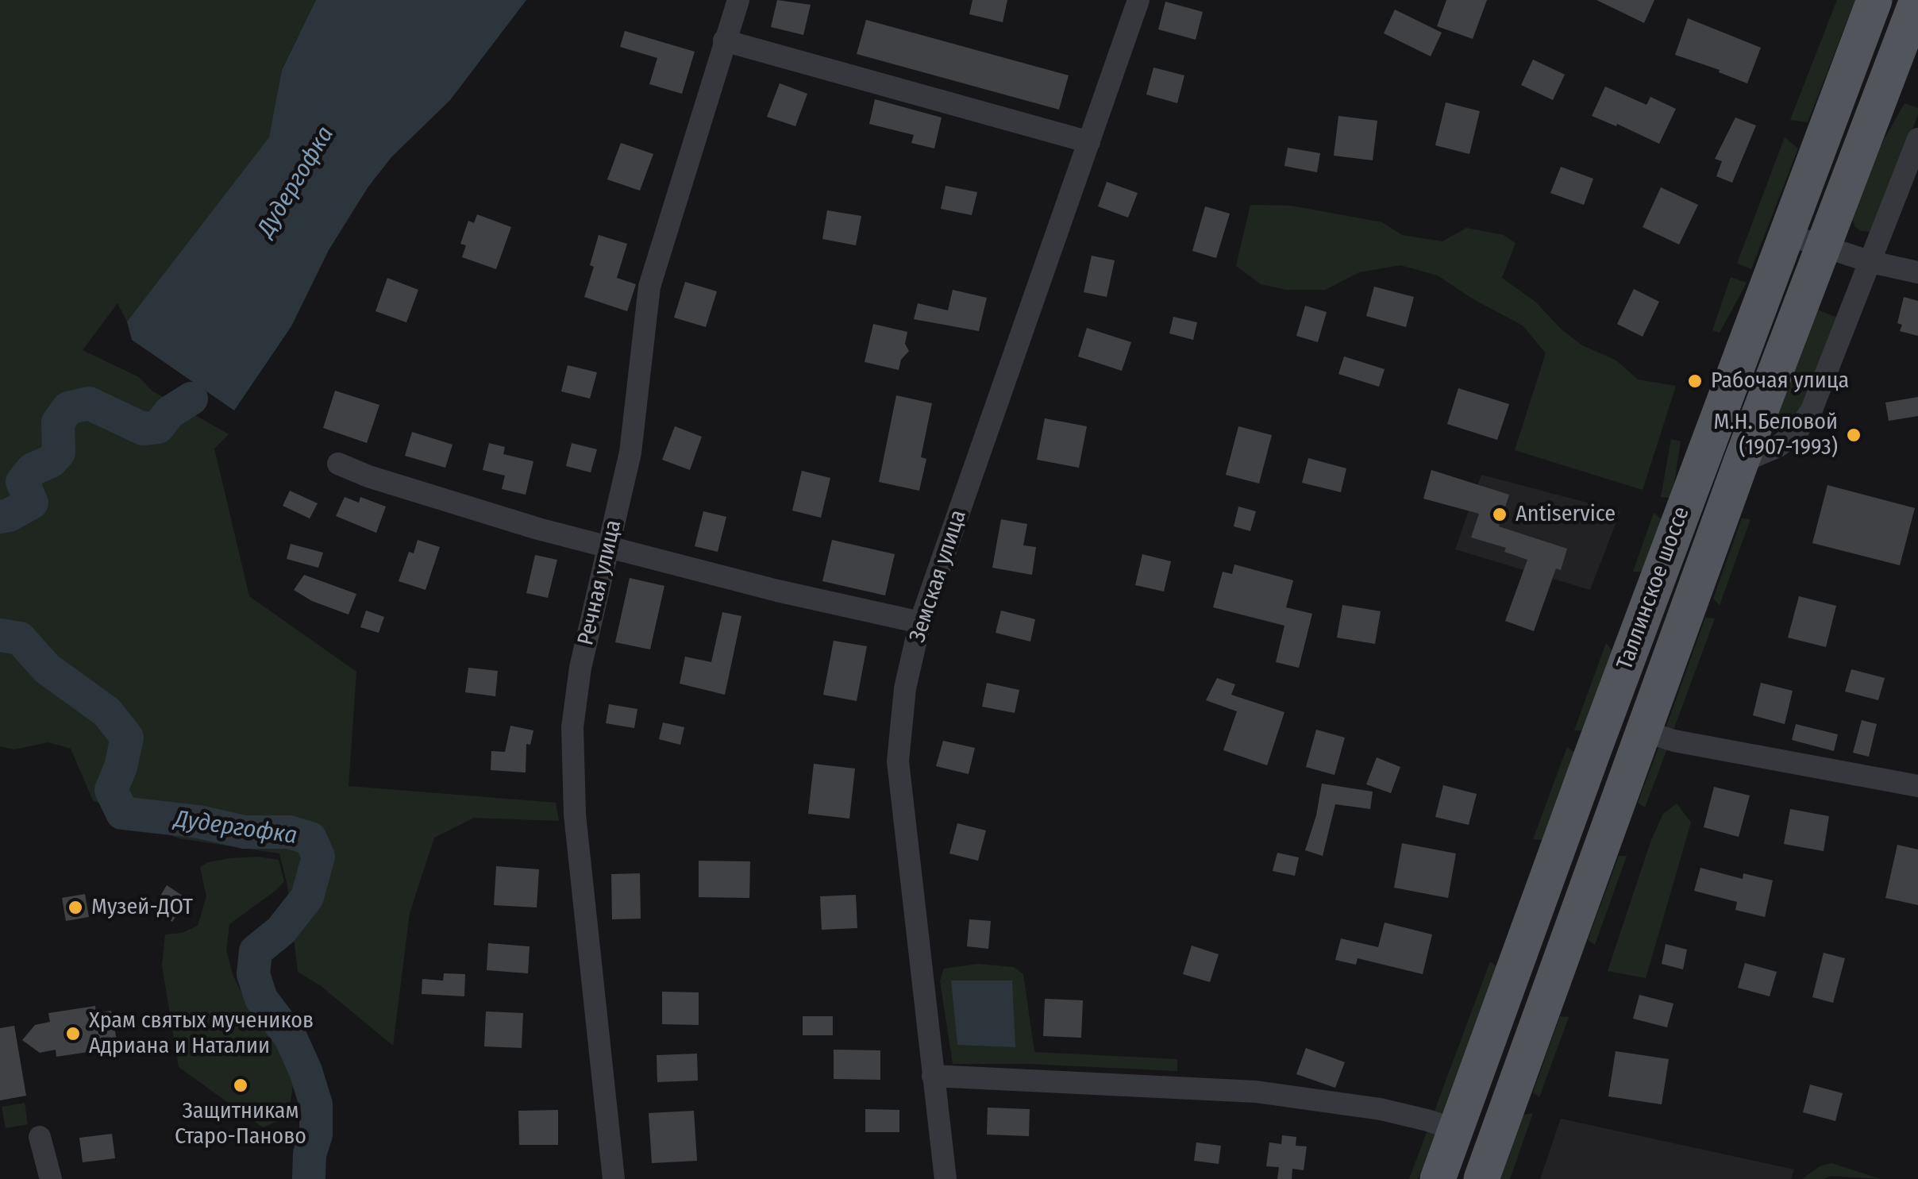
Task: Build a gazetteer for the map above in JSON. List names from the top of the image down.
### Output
{
  "streets": {
    "main road": ["Таллинское шоссе"],
    "street": ["Земская улица", "Речная улица"]
  },
  "water": ["Дудергофка"],
  "places": [
    "Рабочая улица",
    "М.Н. Беловой (1907-1993)",
    "Antiservice",
    "Музей-ДОТ",
    "Храм святых мучеников Адриана и Наталии",
    "Защитникам Старо-Паново"
  ]
}
